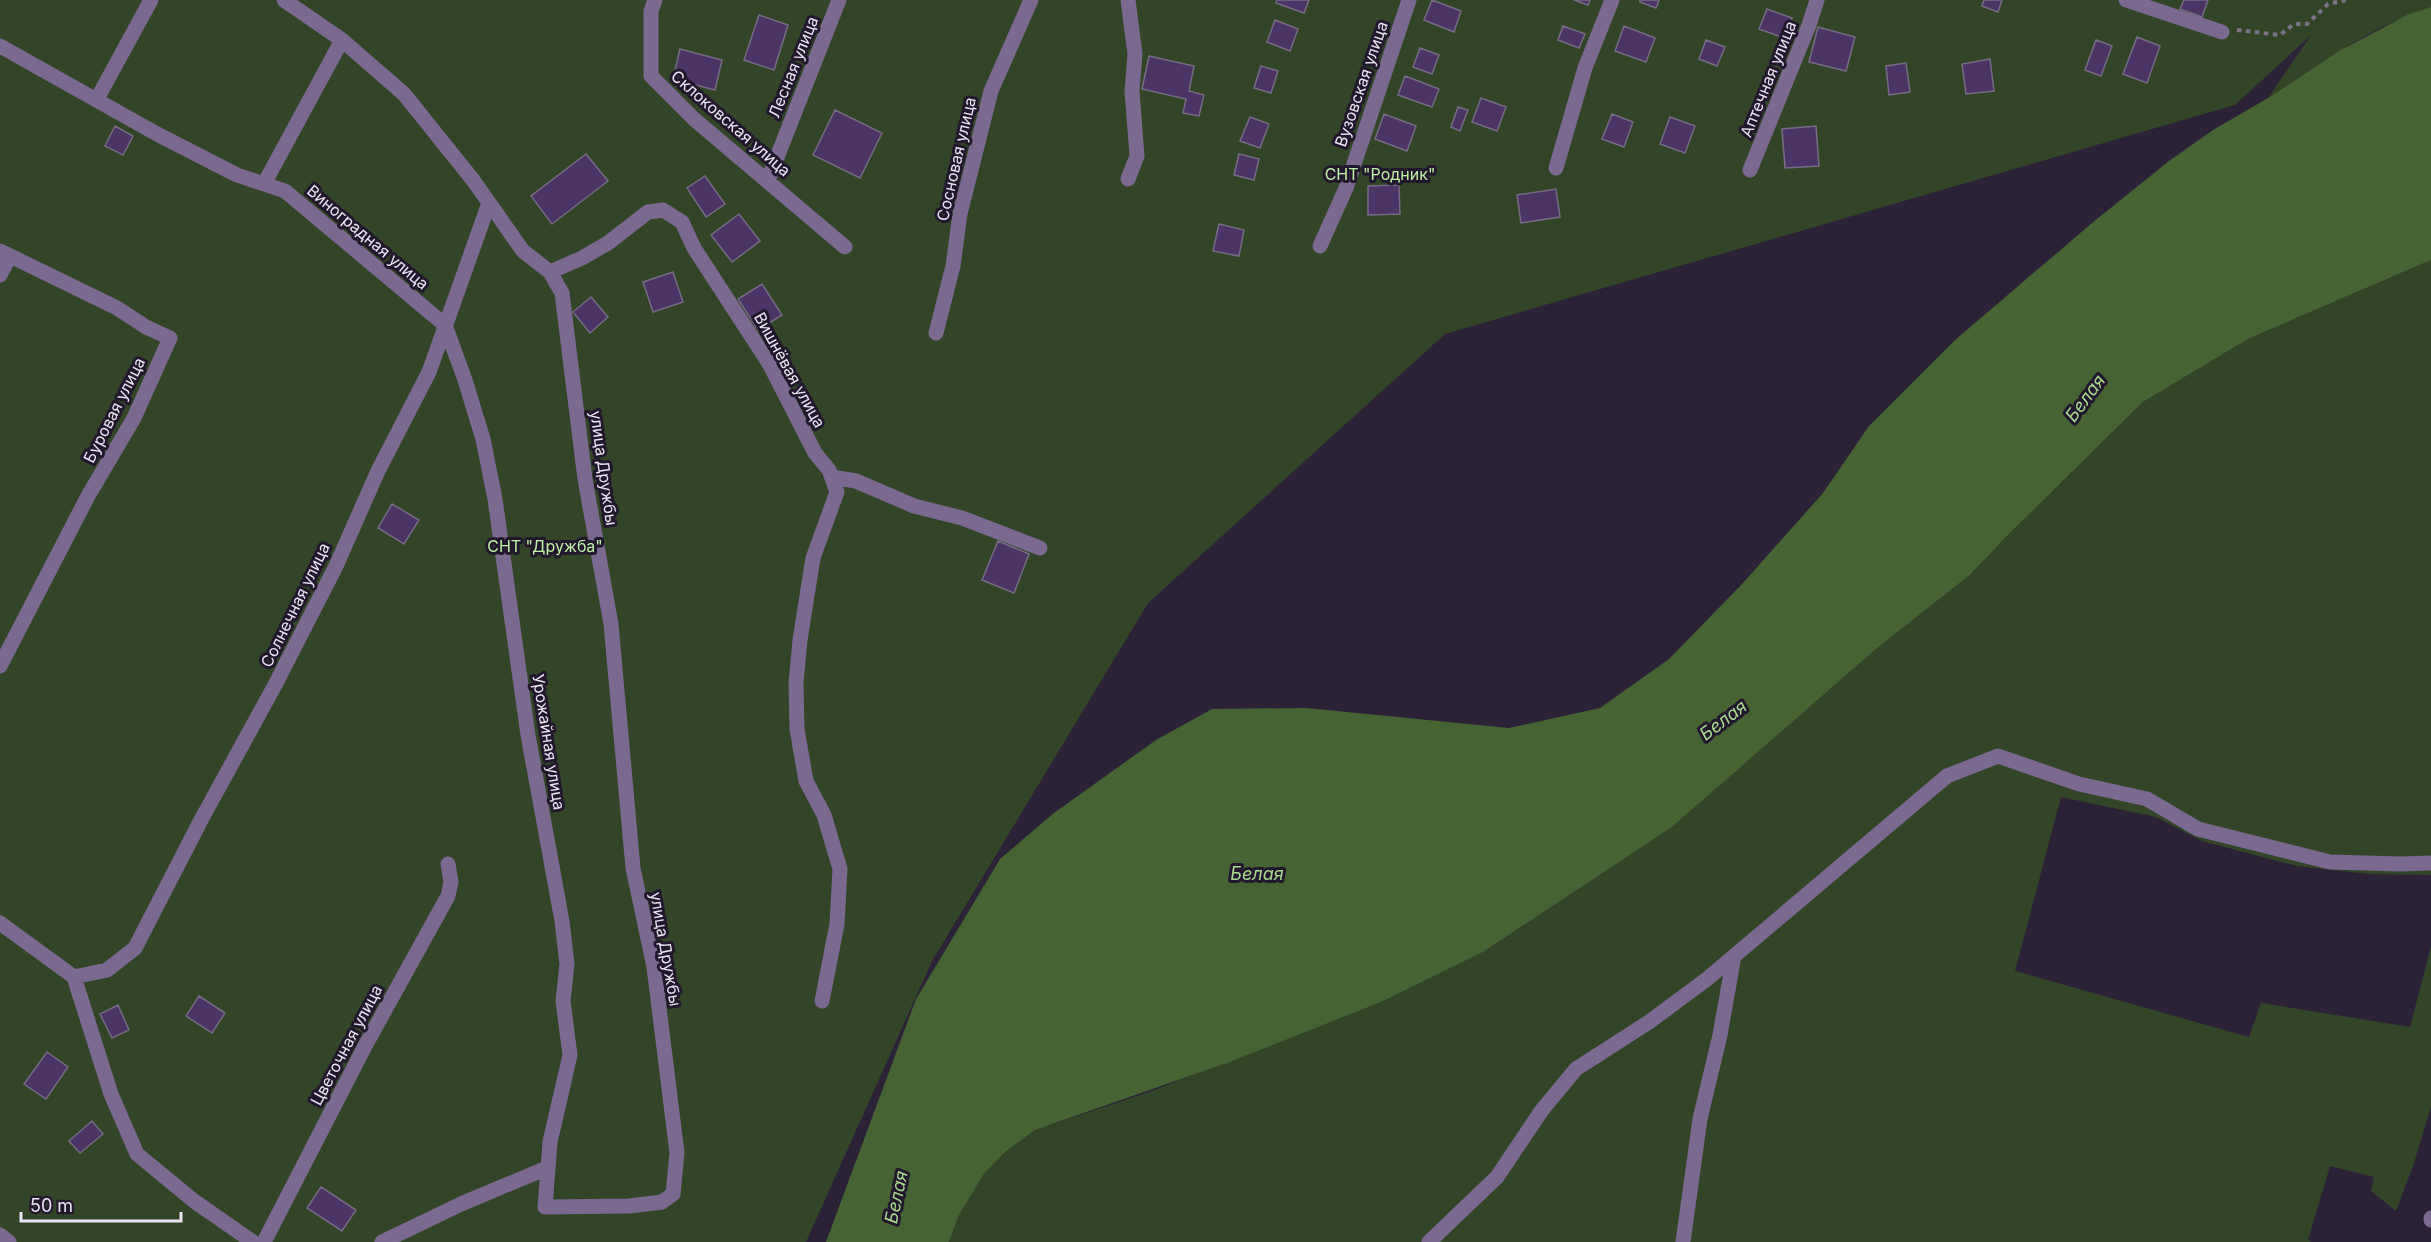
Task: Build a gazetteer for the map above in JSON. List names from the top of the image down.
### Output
{
  "streets": {
    "street": [
      "Лесная улица",
      "Аптечная улица",
      "Вузовская улица",
      "Склоковская улица",
      "Сосновая улица",
      "Виноградная улица",
      "Вишнёвая улица",
      "Буровая улица",
      "улица Дружбы",
      "Солнечная улица",
      "Урожайная улица",
      "Цветочная улица"
    ]
  },
  "crossings": [
    ["Лесная улица", "Склоковская улица"],
    ["Виноградная улица", "Солнечная улица"],
    ["Виноградная улица", "Урожайная улица"],
    ["Вишнёвая улица", "улица Дружбы"],
    ["улица Дружбы", "Солнечная улица"],
    ["улица Дружбы", "Урожайная улица"],
    ["Солнечная улица", "Урожайная улица"]
  ],
  "water": ["Белая"],
  "parks": ["СНТ \"Родник\"", "СНТ \"Дружба\""],
  "scale_bar": "50 m"
}
